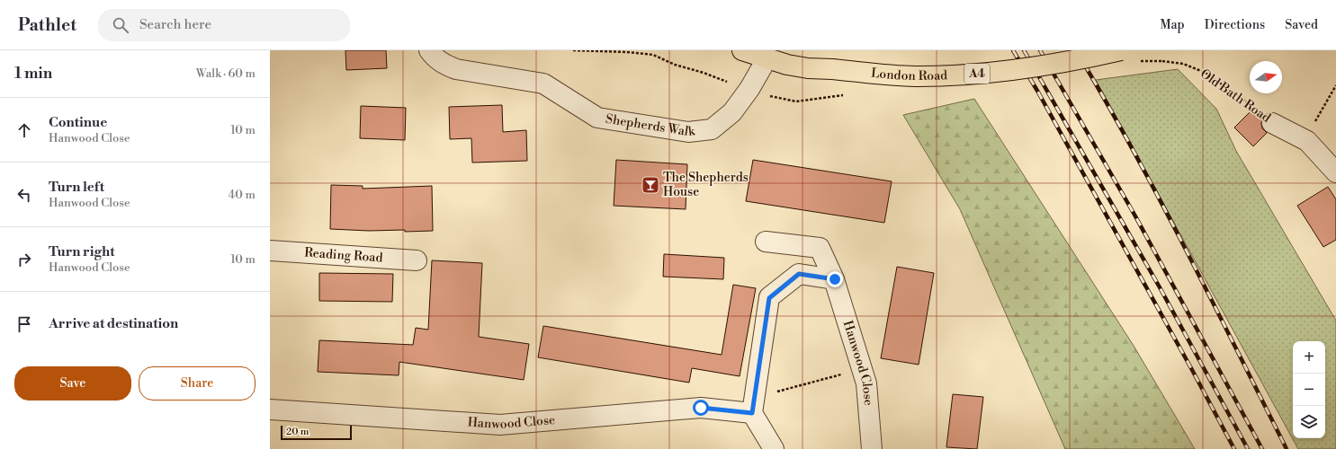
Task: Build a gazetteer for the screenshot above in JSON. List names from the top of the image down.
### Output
{
  "streets": {
    "main road": ["London Road", "A4"],
    "street": [
      "Old Bath Road",
      "Shepherds Walk",
      "Reading Road",
      "Hanwood Close"
    ]
  },
  "crossings": [
    ["London Road", "Shepherds Walk"]
  ],
  "places": {
    "bar": ["The Shepherds House"]
  },
  "scale_bar": "20 m",
  "north": "right",
  "page": {
    "header": "Pathlet",
    "search": "Search here",
    "nav": ["Map", "Directions", "Saved"],
    "heading": ["1 min", "Walk · 60 m"],
    "list": [
      ["Continue", "Hanwood Close", "10 m"],
      ["Turn left", "Hanwood Close", "40 m"],
      ["Turn right", "Hanwood Close", "10 m"],
      "Arrive at destination"
    ],
    "map_buttons": ["+", "−"],
    "buttons": ["Save", "Share"],
    "scale": "20 m"
  }
}
